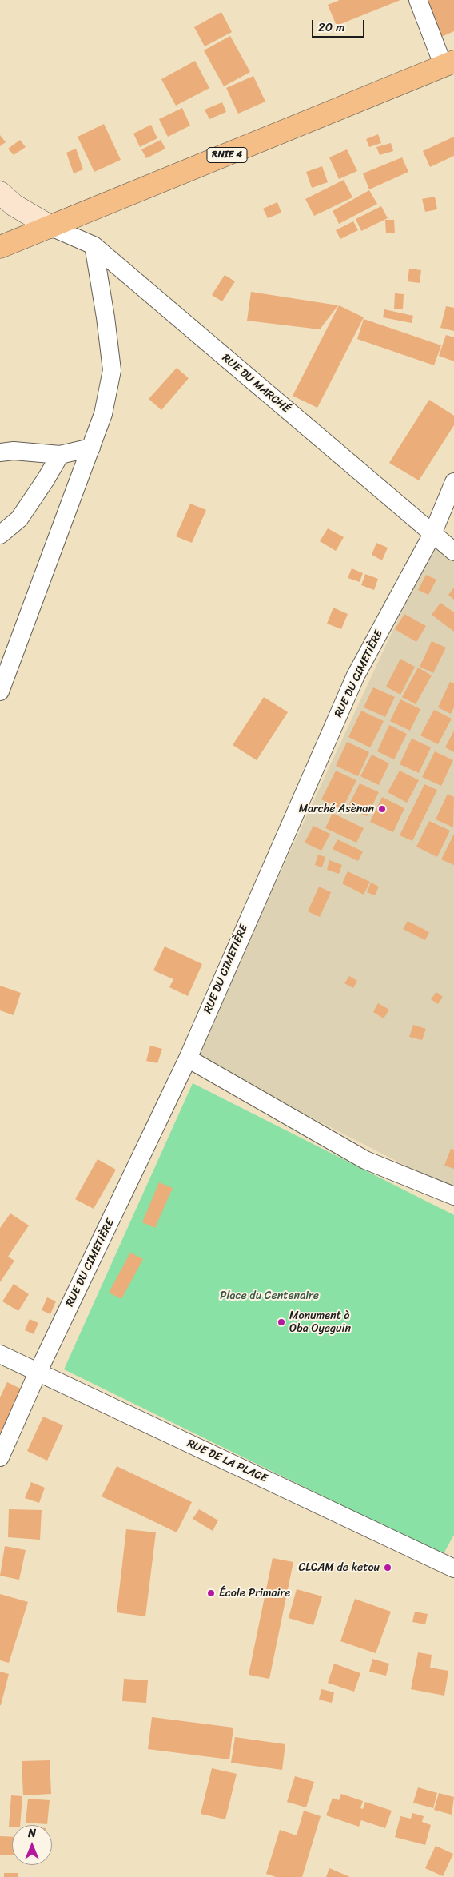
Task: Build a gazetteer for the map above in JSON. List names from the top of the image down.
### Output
{
  "streets": {
    "main road": ["RNIE 4"],
    "street": ["RUE DU MARCHÉ", "RUE DU CIMETIÈRE", "RUE DE LA PLACE"]
  },
  "crossings": [
    ["RNIE 4", "RUE DU MARCHÉ"],
    ["RUE DU MARCHÉ", "RUE DU CIMETIÈRE"],
    ["RUE DU CIMETIÈRE", "RUE DE LA PLACE"]
  ],
  "parks": ["Place du Centenaire"],
  "places": [
    "Marché Asènan",
    "Monument à Oba Oyeguin",
    "CLCAM de ketou",
    "École Primaire"
  ],
  "scale_bar": "20 m",
  "north": "top"
}
